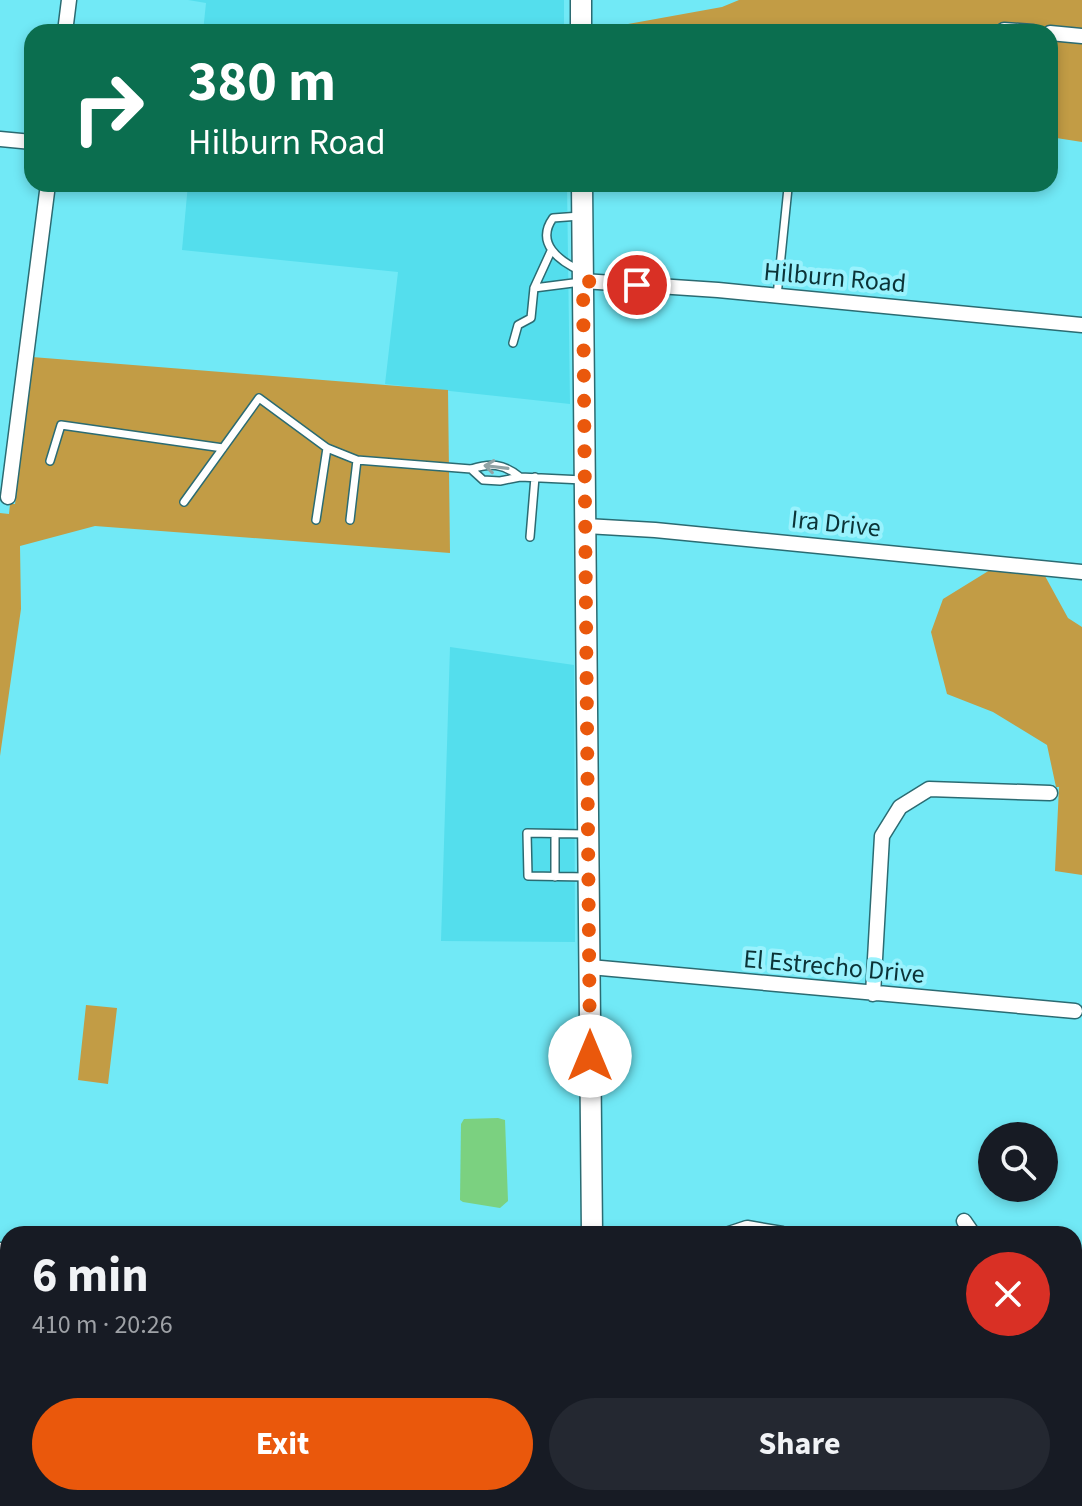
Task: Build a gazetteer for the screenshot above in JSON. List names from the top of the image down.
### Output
{
  "streets": {
    "street": ["Hilburn Road", "Ira Drive", "El Estrecho Drive"]
  },
  "page": {
    "turn": ["380 m", "Hilburn Road"],
    "heading": ["6 min", "410 m · 20:26"],
    "buttons": ["Exit", "Share"]
  }
}
